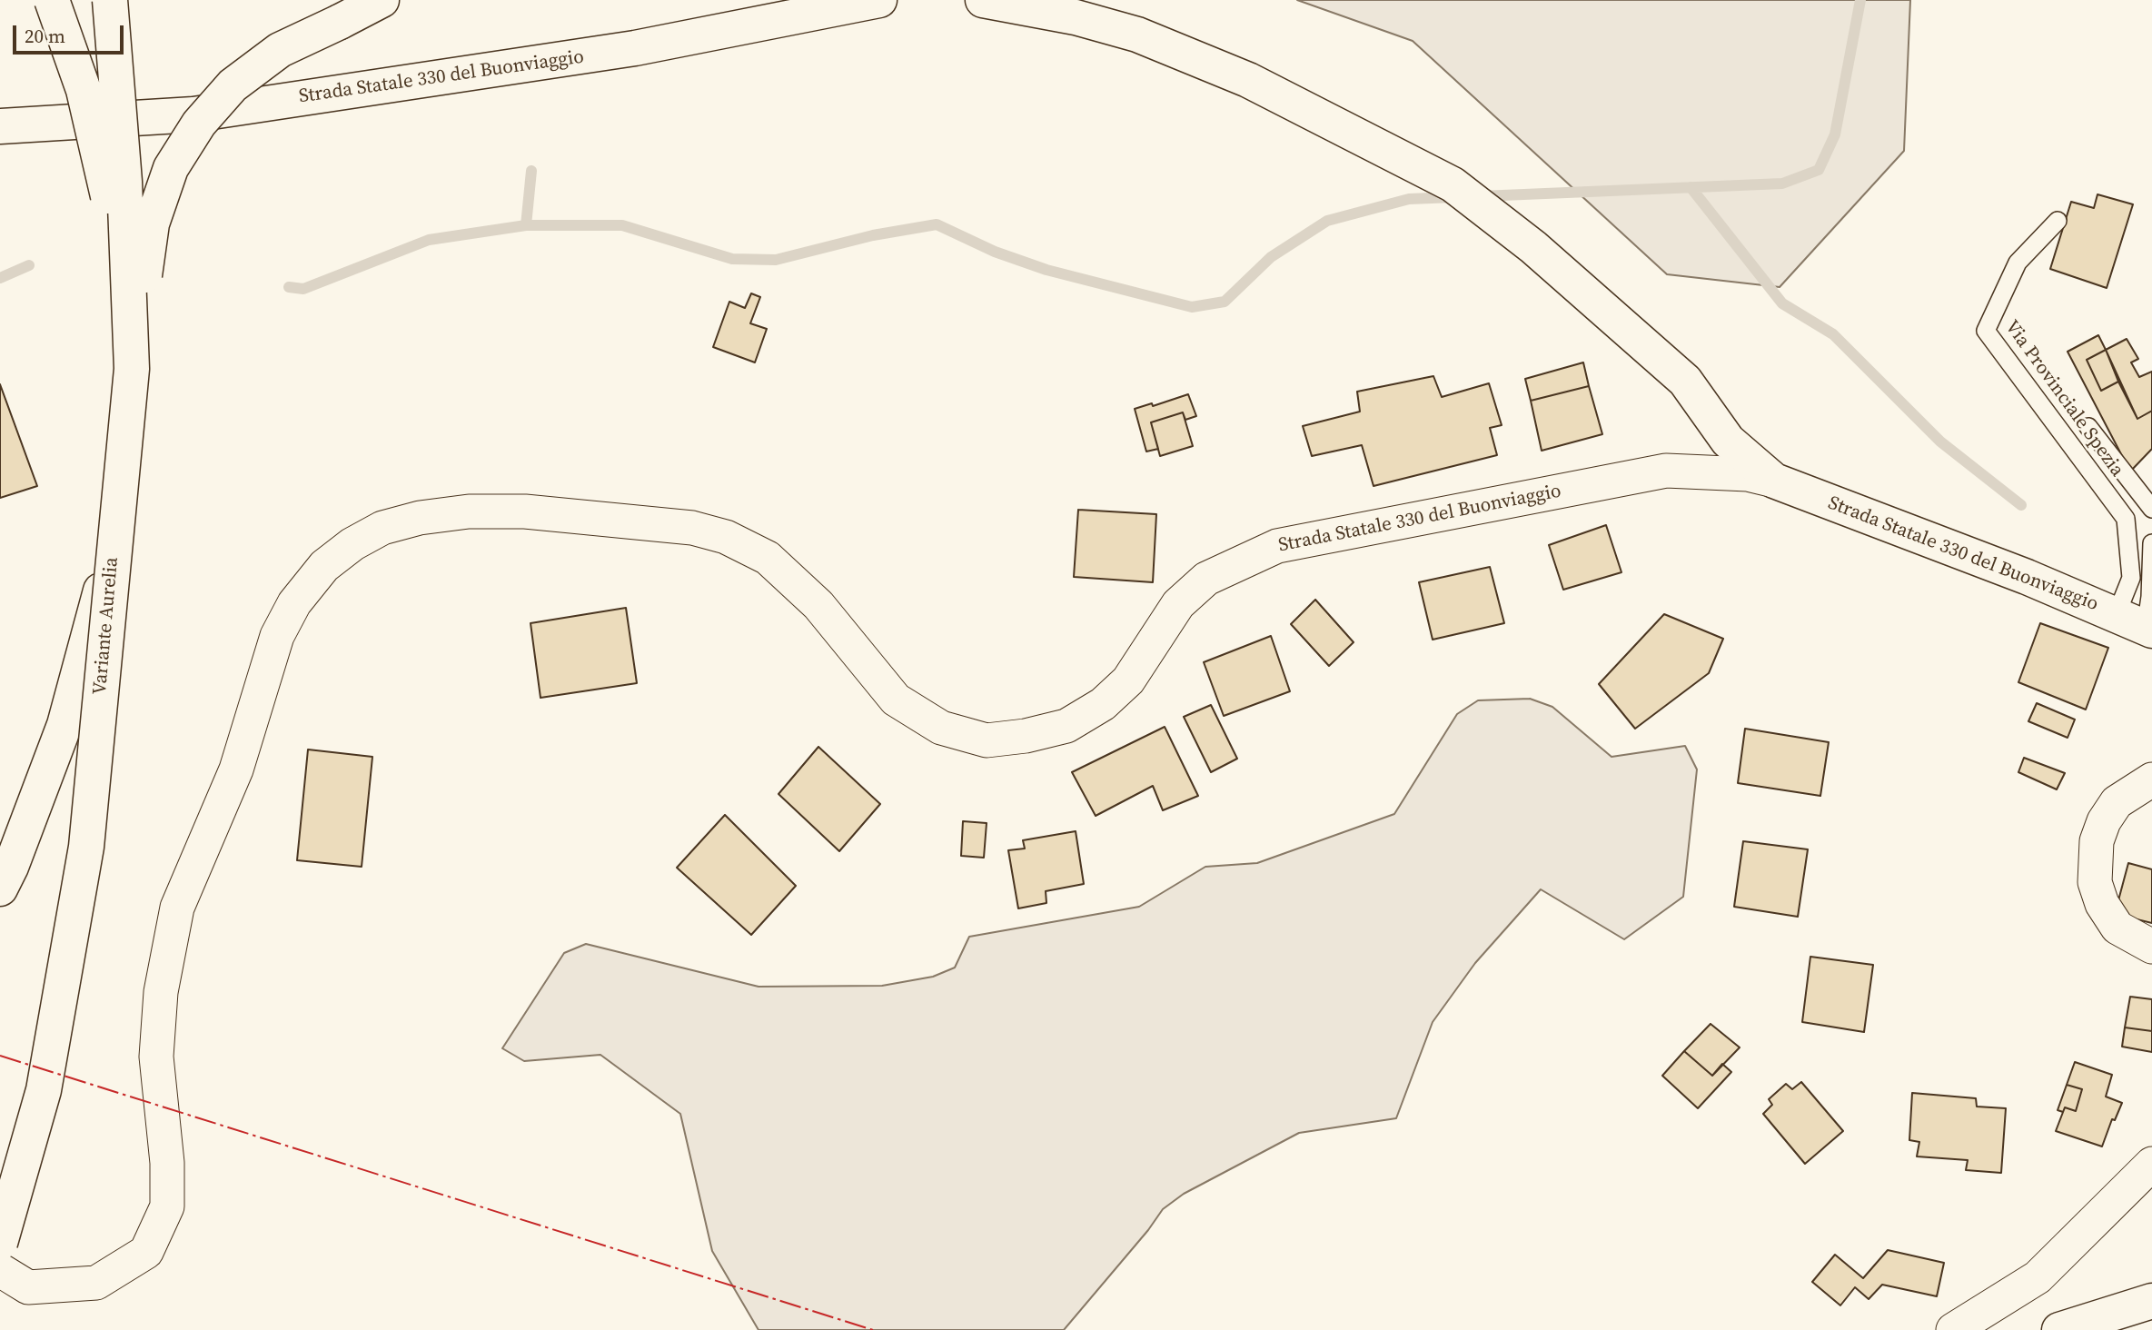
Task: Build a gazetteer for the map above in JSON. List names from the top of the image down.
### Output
{
  "streets": {
    "main road": ["Strada Statale 330 del Buonviaggio", "Variante Aurelia"],
    "lane": ["Via Provinciale Spezia"]
  },
  "crossings": [
    ["Strada Statale 330 del Buonviaggio", "Via Provinciale Spezia"]
  ],
  "scale_bar": "20 m"
}
